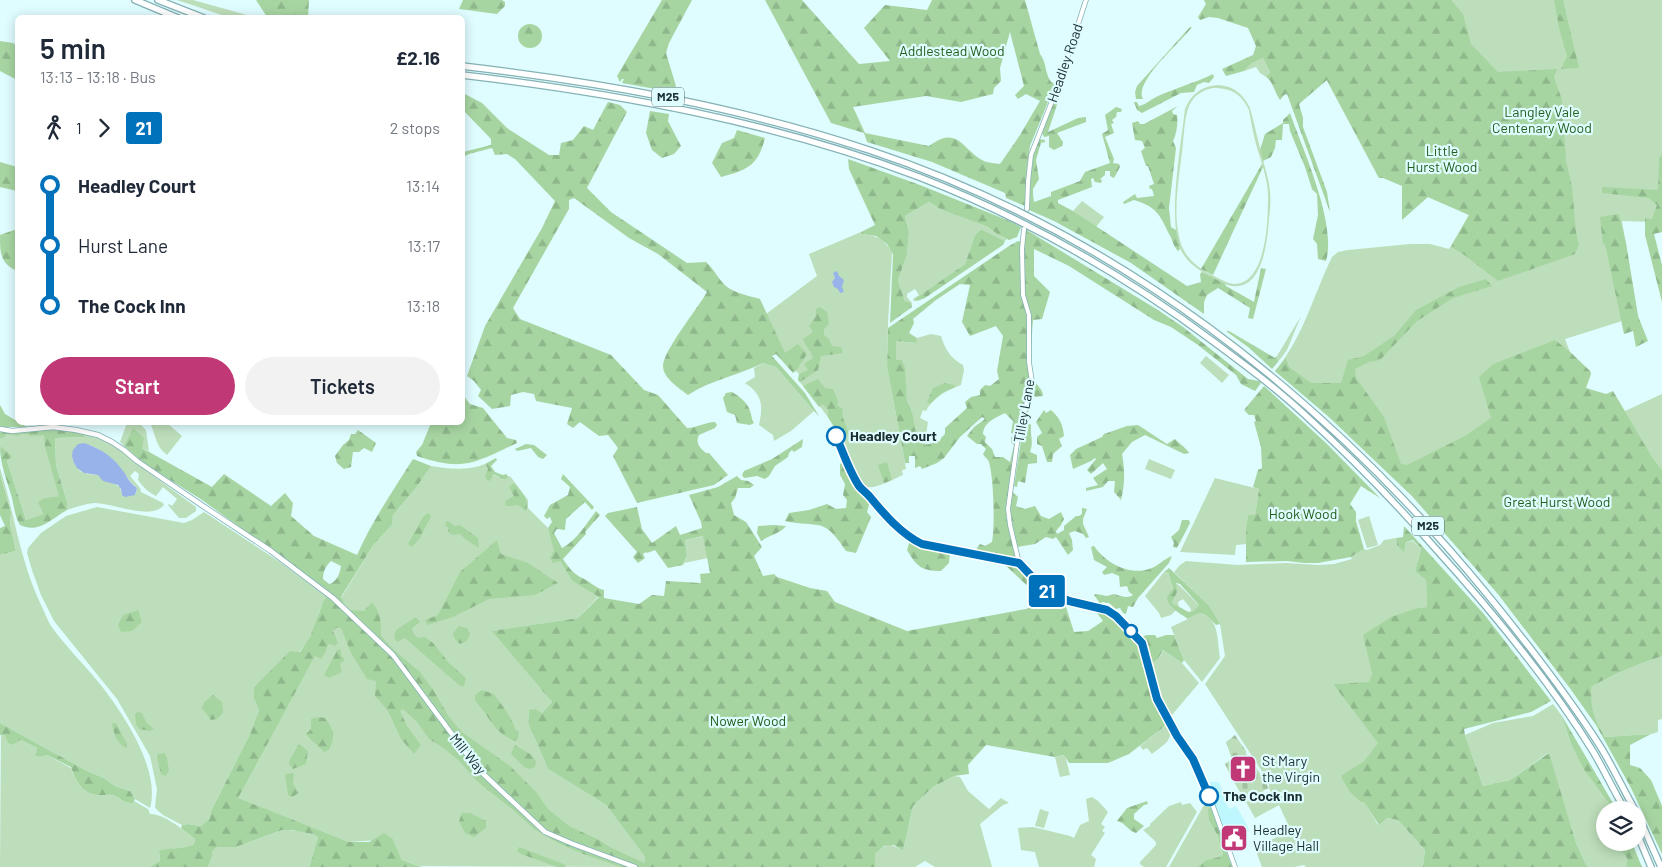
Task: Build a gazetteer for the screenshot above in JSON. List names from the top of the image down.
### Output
{
  "streets": {
    "highway": ["M25"],
    "main road": ["Mill Way"],
    "street": ["Headley Road", "Tilley Lane"]
  },
  "parks": [
    "Addlestead Wood",
    "Langley Vale Centenary Wood",
    "Little Hurst Wood",
    "Great Hurst Wood",
    "Hook Wood",
    "Nower Wood"
  ],
  "places": {
    "other": ["Headley Court", "The Cock Inn"],
    "church": ["St Mary the Virgin"],
    "public building": ["Headley Village Hall"]
  },
  "lines": ["bus line 21"],
  "page": {
    "on_map": "21",
    "heading": ["5 min", "13:13 – 13:18 · Bus", "£2.16"],
    "legs": ["1", "21", "2 stops"],
    "list": [
      {
        "name": "Headley Court",
        "value": "13:14"
      },
      {
        "name": "Hurst Lane",
        "value": "13:17"
      },
      {
        "name": "The Cock Inn",
        "value": "13:18"
      }
    ],
    "buttons": ["Start", "Tickets"]
  }
}
